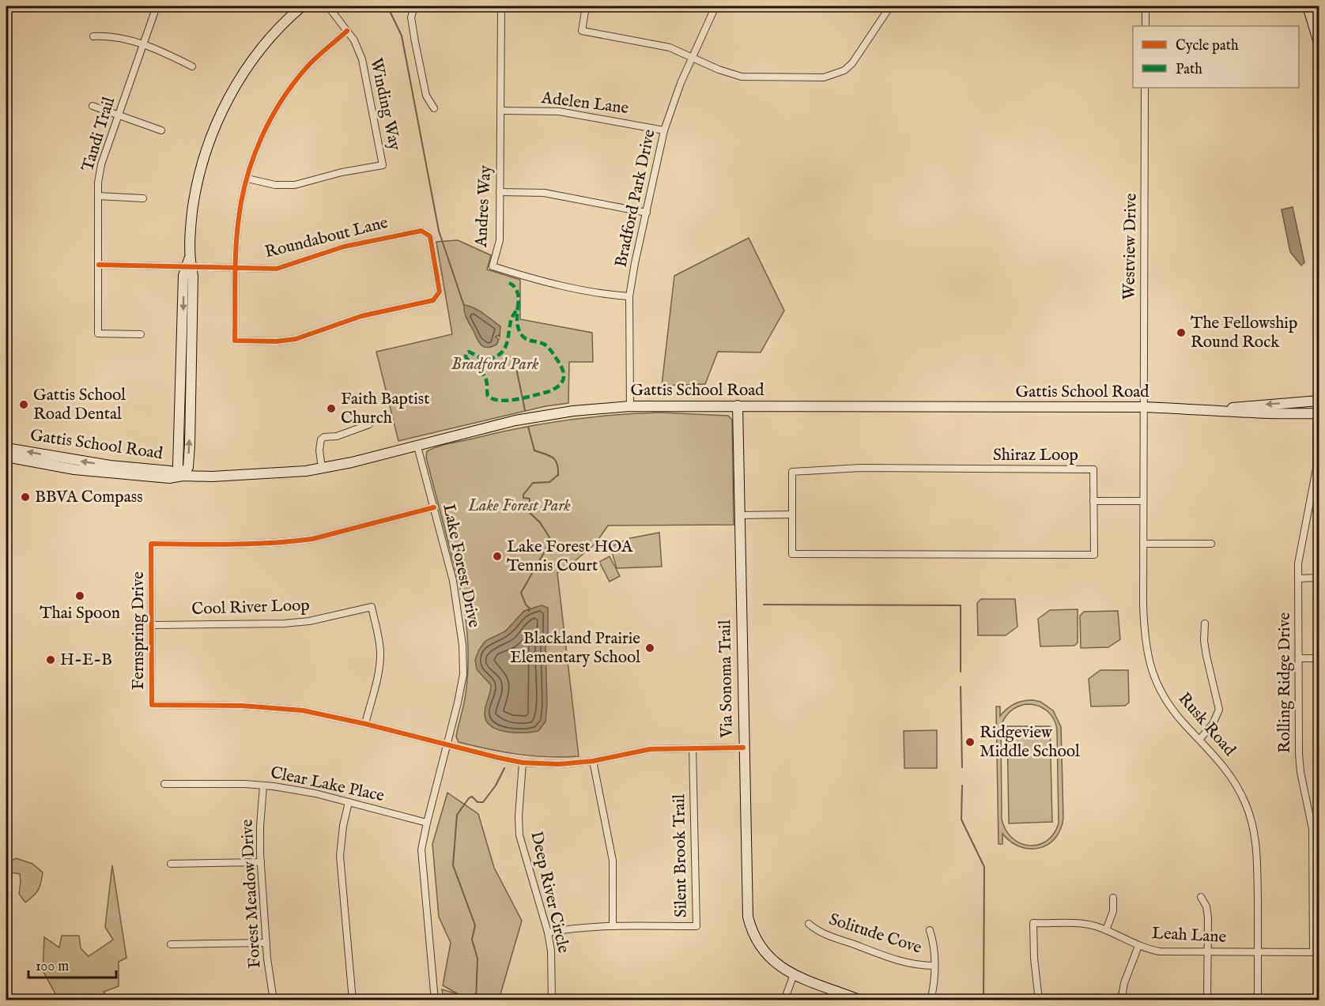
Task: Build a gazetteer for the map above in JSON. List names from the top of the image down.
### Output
{
  "streets": {
    "main road": ["Gattis School Road", "Via Sonoma Trail"],
    "street": [
      "Adelen Lane",
      "Winding Way",
      "Tandi Trail",
      "Bradford Park Drive",
      "Andres Way",
      "Roundabout Lane",
      "Westview Drive",
      "Shiraz Loop",
      "Lake Forest Drive",
      "Cool River Loop",
      "Fernspring Drive",
      "Rolling Ridge Drive",
      "Rusk Road",
      "Clear Lake Place",
      "Silent Brook Trail",
      "Deep River Circle",
      "Forest Meadow Drive",
      "Solitude Cove",
      "Leah Lane"
    ]
  },
  "crossings": [
    ["Adelen Lane", "Bradford Park Drive"],
    ["Adelen Lane", "Andres Way"],
    ["Tandi Trail", "Roundabout Lane"],
    ["Bradford Park Drive", "Andres Way"],
    ["Bradford Park Drive", "Gattis School Road"],
    ["Westview Drive", "Gattis School Road"],
    ["Westview Drive", "Rusk Road"],
    ["Gattis School Road", "Lake Forest Drive"],
    ["Gattis School Road", "Via Sonoma Trail"],
    ["Gattis School Road", "Rolling Ridge Drive"],
    ["Gattis School Road", "Rusk Road"],
    ["Lake Forest Drive", "Fernspring Drive"],
    ["Lake Forest Drive", "Clear Lake Place"],
    ["Cool River Loop", "Fernspring Drive"],
    ["Fernspring Drive", "Via Sonoma Trail"],
    ["Fernspring Drive", "Silent Brook Trail"],
    ["Fernspring Drive", "Deep River Circle"],
    ["Rolling Ridge Drive", "Leah Lane"],
    ["Rusk Road", "Leah Lane"],
    ["Clear Lake Place", "Forest Meadow Drive"],
    ["Silent Brook Trail", "Deep River Circle"]
  ],
  "parks": ["Bradford Park", "Lake Forest Park"],
  "places": [
    "The Fellowship Round Rock",
    "Gattis School Road Dental",
    "Faith Baptist Church",
    "BBVA Compass",
    "Lake Forest HOA Tennis Court",
    "Thai Spoon",
    "Blackland Prairie Elementary School",
    "H-E-B",
    "Ridgeview Middle School"
  ],
  "legend": ["Cycle path", "Path"],
  "scale_bar": "100 m"
}
